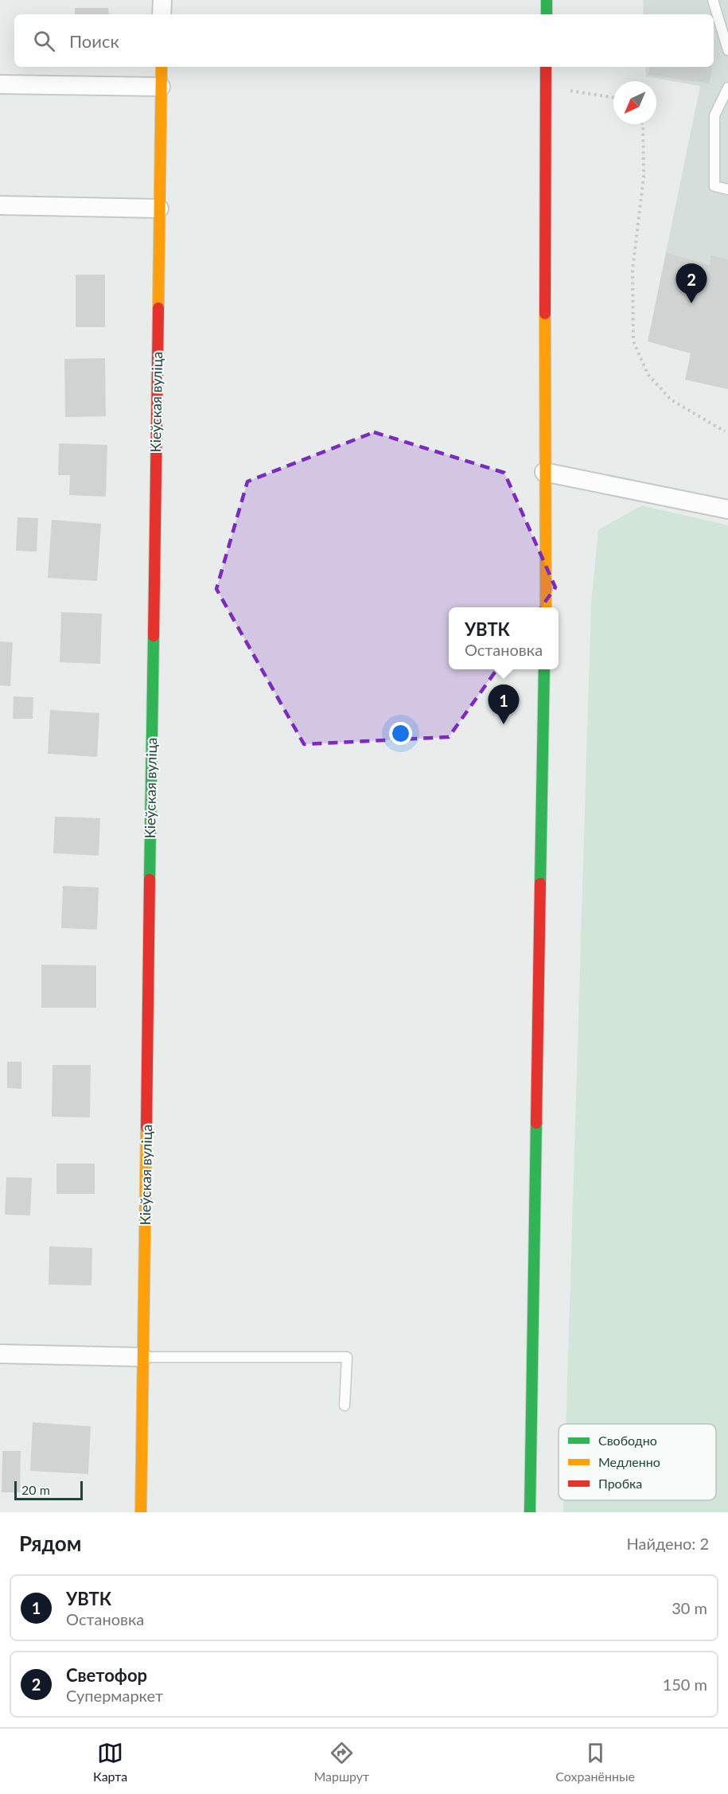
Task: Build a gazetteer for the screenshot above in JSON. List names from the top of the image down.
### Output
{
  "streets": {
    "street": ["Кіеўская вуліца"]
  },
  "legend": ["Свободно", "Медленно", "Пробка"],
  "scale_bar": "20 m",
  "north": "bottom left",
  "page": {
    "search": "Поиск",
    "pins": ["2", "1"],
    "popup": ["УВТК", "Остановка"],
    "scale": "20 m",
    "heading": ["Рядом", "Найдено: 2"],
    "list": [
      {
        "mark": "1",
        "name": "УВТК",
        "note": "Остановка",
        "value": "30 m"
      },
      {
        "mark": "2",
        "name": "Светофор",
        "note": "Супермаркет",
        "value": "150 m"
      }
    ],
    "nav": ["Карта", "Маршрут", "Сохранённые"]
  }
}
